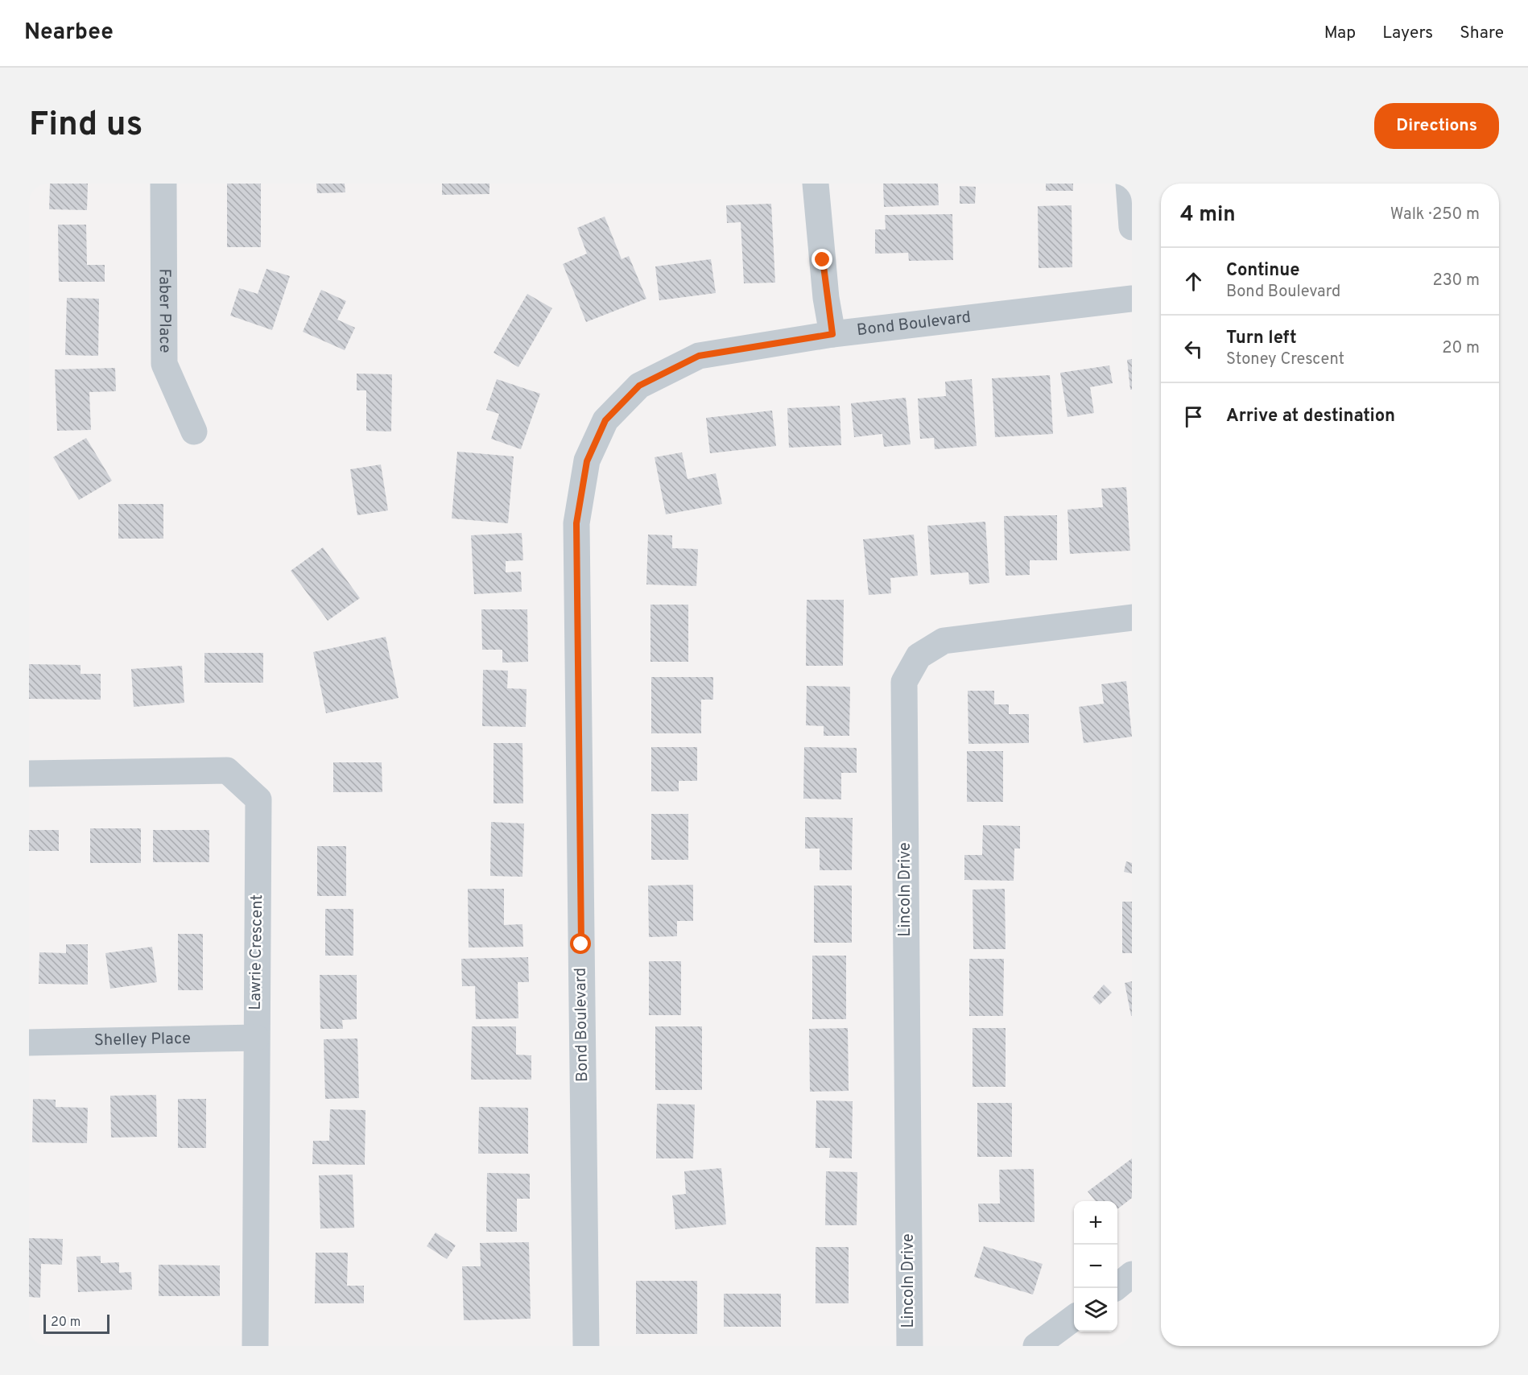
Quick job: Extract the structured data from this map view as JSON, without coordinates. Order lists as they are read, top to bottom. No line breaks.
{"streets":{"street":["Faber Place","Bond Boulevard","Lincoln Drive","Lawrie Crescent","Shelley Place"]},"crossings":[["Lawrie Crescent","Shelley Place"]],"scale_bar":"20 m","page":{"header":"Nearbee","nav":["Map","Layers","Share"],"buttons":"Directions","title":"Find us","heading":["4 min","Walk · 250 m"],"list":[["Continue","Bond Boulevard","230 m"],["Turn left","Stoney Crescent","20 m"],"Arrive at destination"],"map_buttons":["+","−"],"scale":"20 m"}}
